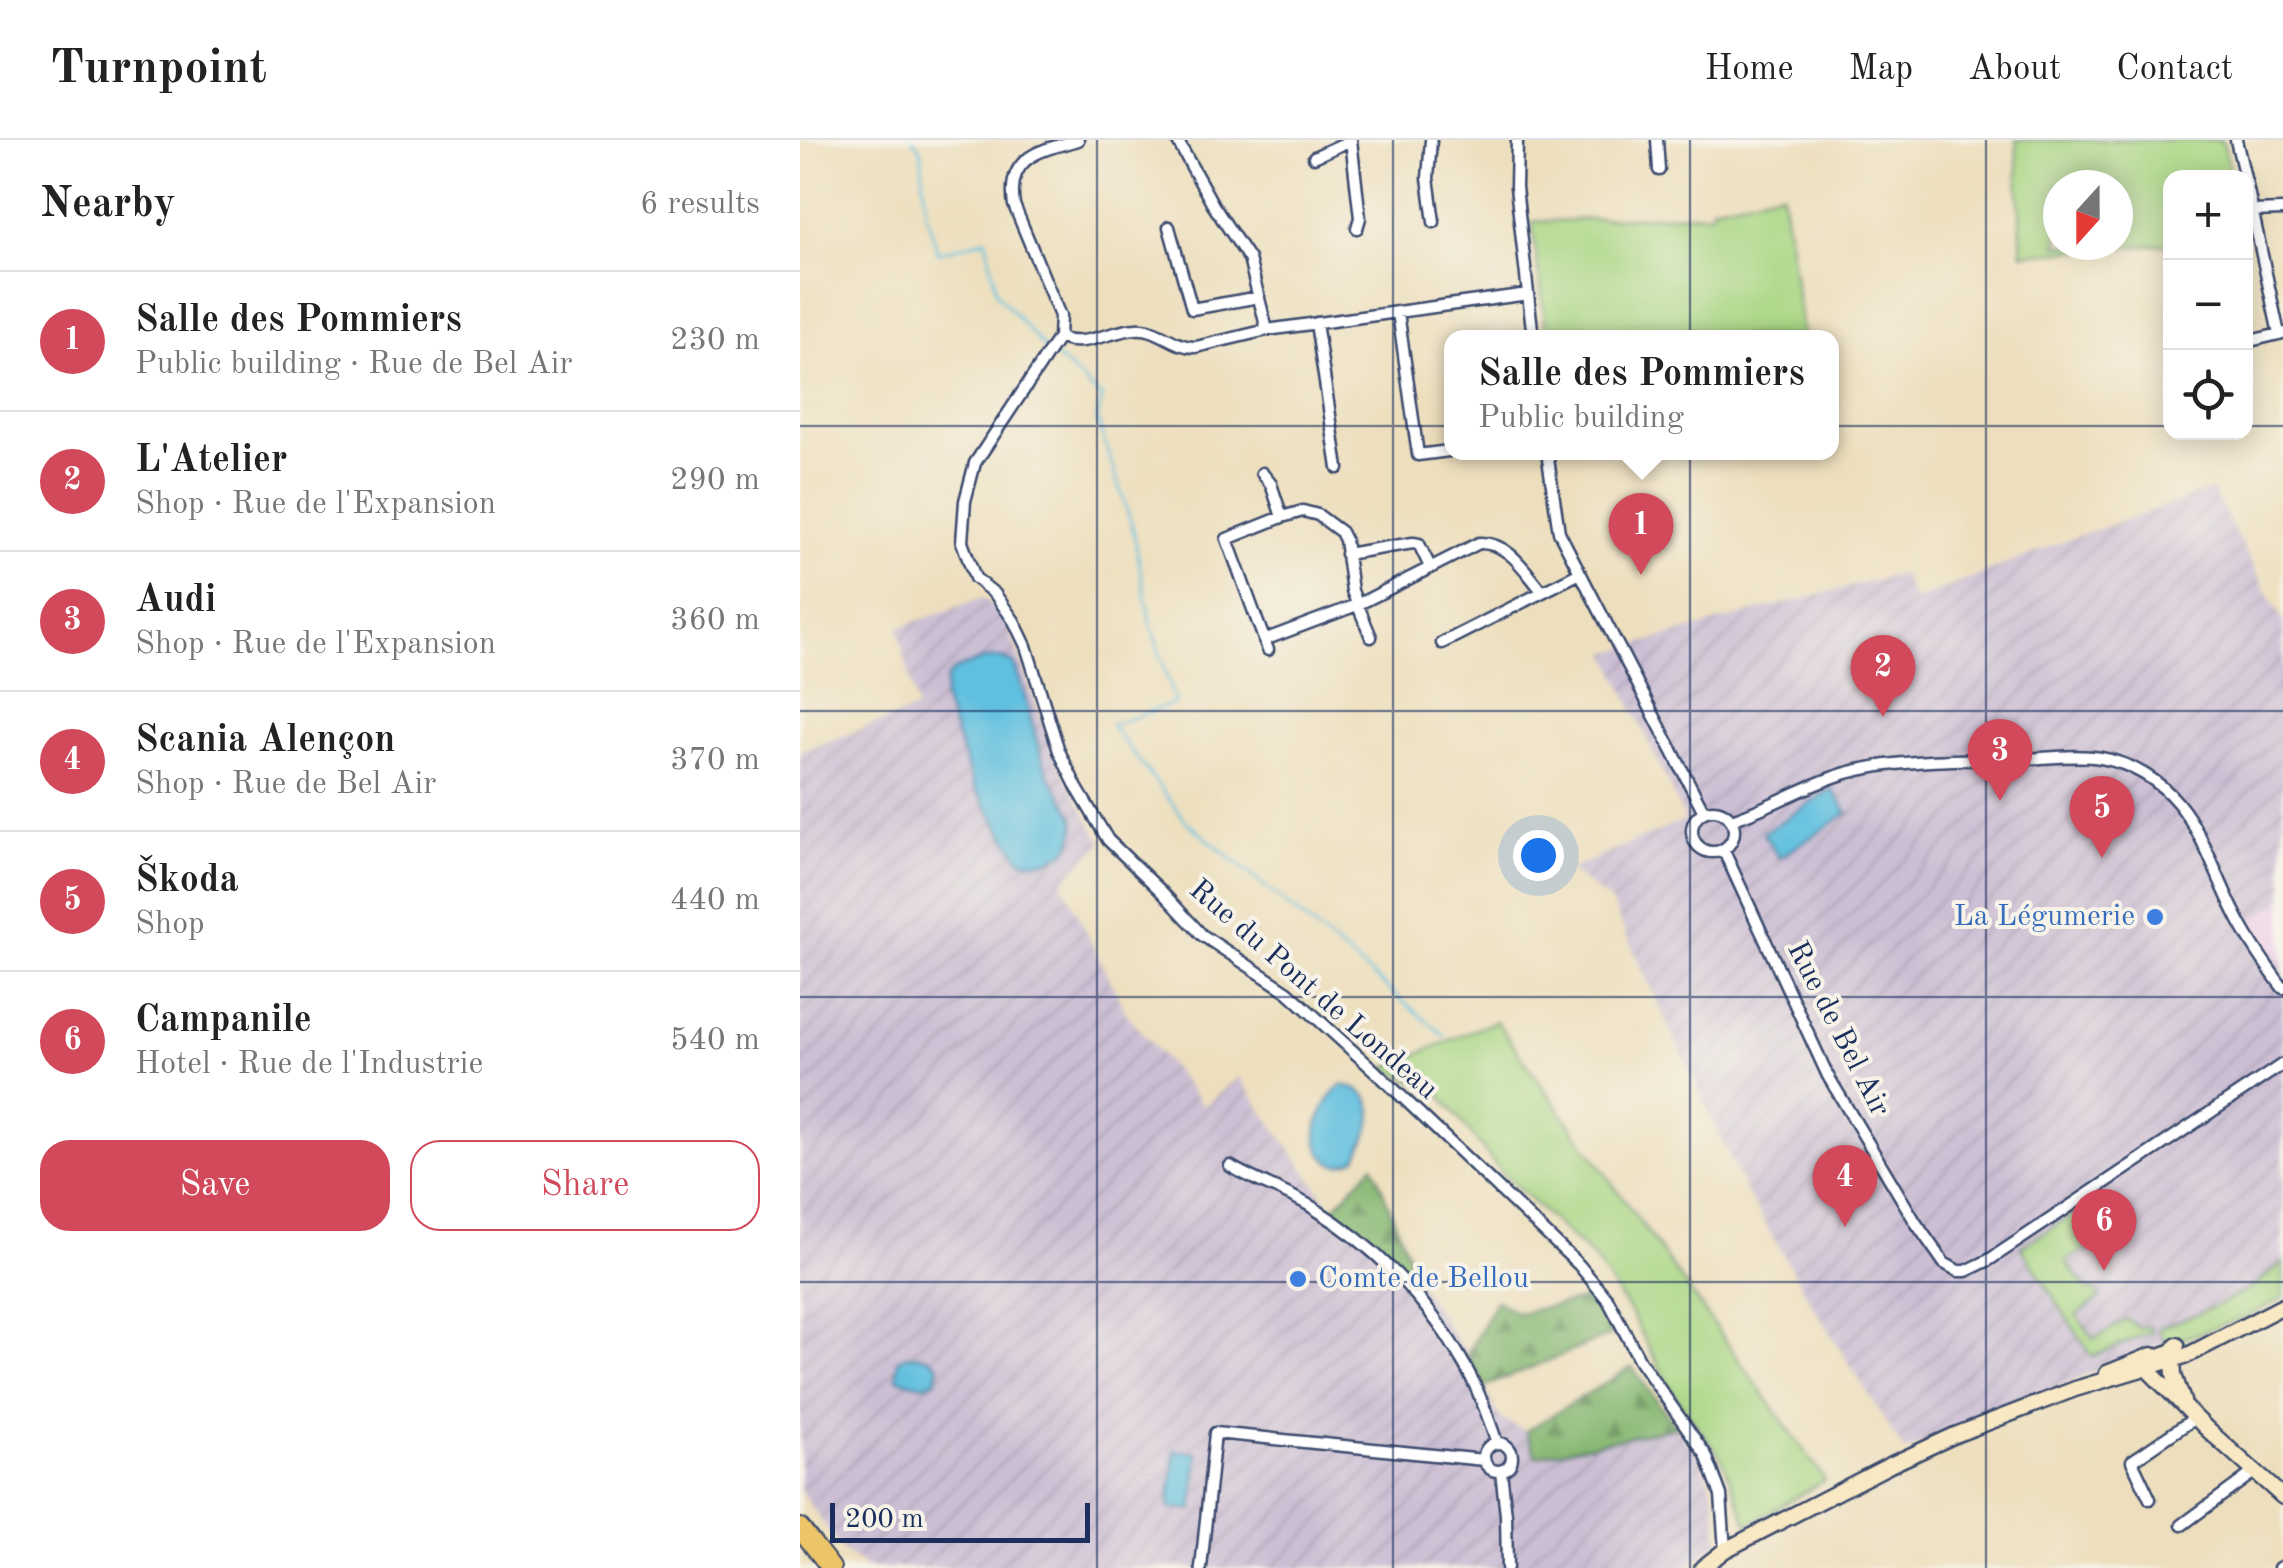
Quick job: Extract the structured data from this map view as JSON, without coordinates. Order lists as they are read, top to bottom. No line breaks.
{"streets":{"street":["Rue du Pont de Londeau","Rue de Bel Air"]},"places":["La Légumerie","Comte de Bellou"],"scale_bar":"200 m","north":"bottom","page":{"header":"Turnpoint","nav":["Home","Map","About","Contact"],"heading":["Nearby","6 results"],"map_buttons":["+","−"],"list":[{"mark":"1","name":"Salle des Pommiers","note":"Public building · Rue de Bel Air","value":"230 m"},{"mark":"2","name":"L'Atelier","note":"Shop · Rue de l'Expansion","value":"290 m"},{"mark":"3","name":"Audi","note":"Shop · Rue de l'Expansion","value":"360 m"},{"mark":"4","name":"Scania Alençon","note":"Shop · Rue de Bel Air","value":"370 m"},{"mark":"5","name":"Škoda","note":"Shop","value":"440 m"},{"mark":"6","name":"Campanile","note":"Hotel · Rue de l'Industrie","value":"540 m"}],"popup":["Salle des Pommiers","Public building"],"pins":["1","2","3","5","4","6"],"buttons":["Save","Share"],"scale":"200 m"}}
